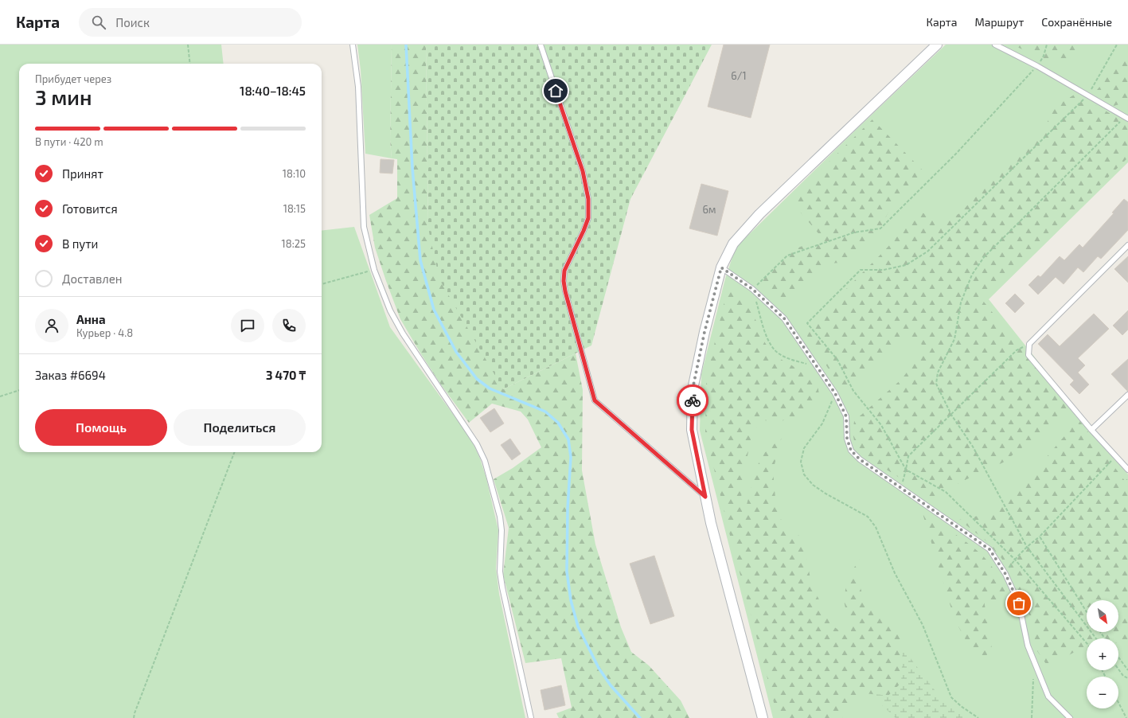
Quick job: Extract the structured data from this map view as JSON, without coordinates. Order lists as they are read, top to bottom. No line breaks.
{"house_numbers":["6/1","6м"],"north":"bottom right","page":{"header":"Карта","search":"Поиск","nav":["Карта","Маршрут","Сохранённые"],"heading":["3 мин","Прибудет через","18:40–18:45"],"panel":["Анна","Курьер · 4.8","Заказ #6694","3 470 ₸"],"bar":"В пути · 420 m","list":[["Принят","18:10"],["Готовится","18:15"],["В пути","18:25"],"Доставлен"],"buttons":["Помощь","Поделиться"],"map_buttons":["+","−"]}}
